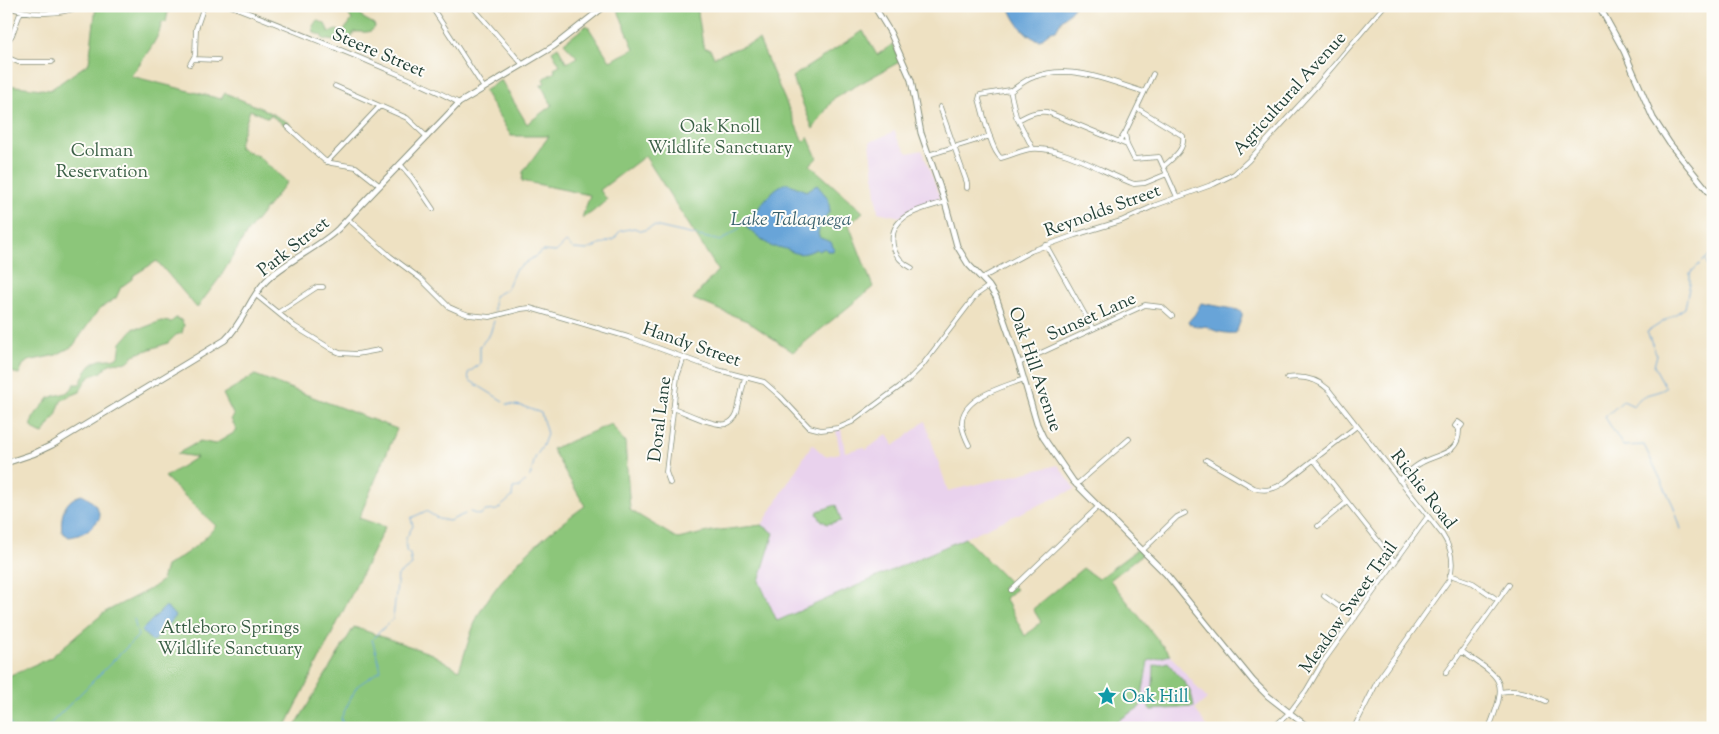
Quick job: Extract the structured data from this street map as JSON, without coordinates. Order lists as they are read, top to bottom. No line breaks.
{"streets":{"main road":["Park Street","Oak Hill Avenue"],"street":["Steere Street","Agricultural Avenue","Reynolds Street","Sunset Lane","Handy Street","Doral Lane","Richie Road","Meadow Sweet Trail"]},"crossings":[["Steere Street","Park Street"],["Agricultural Avenue","Reynolds Street"],["Reynolds Street","Oak Hill Avenue"],["Park Street","Handy Street"],["Sunset Lane","Oak Hill Avenue"],["Handy Street","Oak Hill Avenue"],["Handy Street","Doral Lane"],["Oak Hill Avenue","Meadow Sweet Trail"],["Richie Road","Meadow Sweet Trail"]],"water":["Lake Talaquega"],"parks":["Oak Knoll Wildlife Sanctuary","Colman Reservation","Attleboro Springs Wildlife Sanctuary"],"places":{"place":["Oak Hill"]}}
